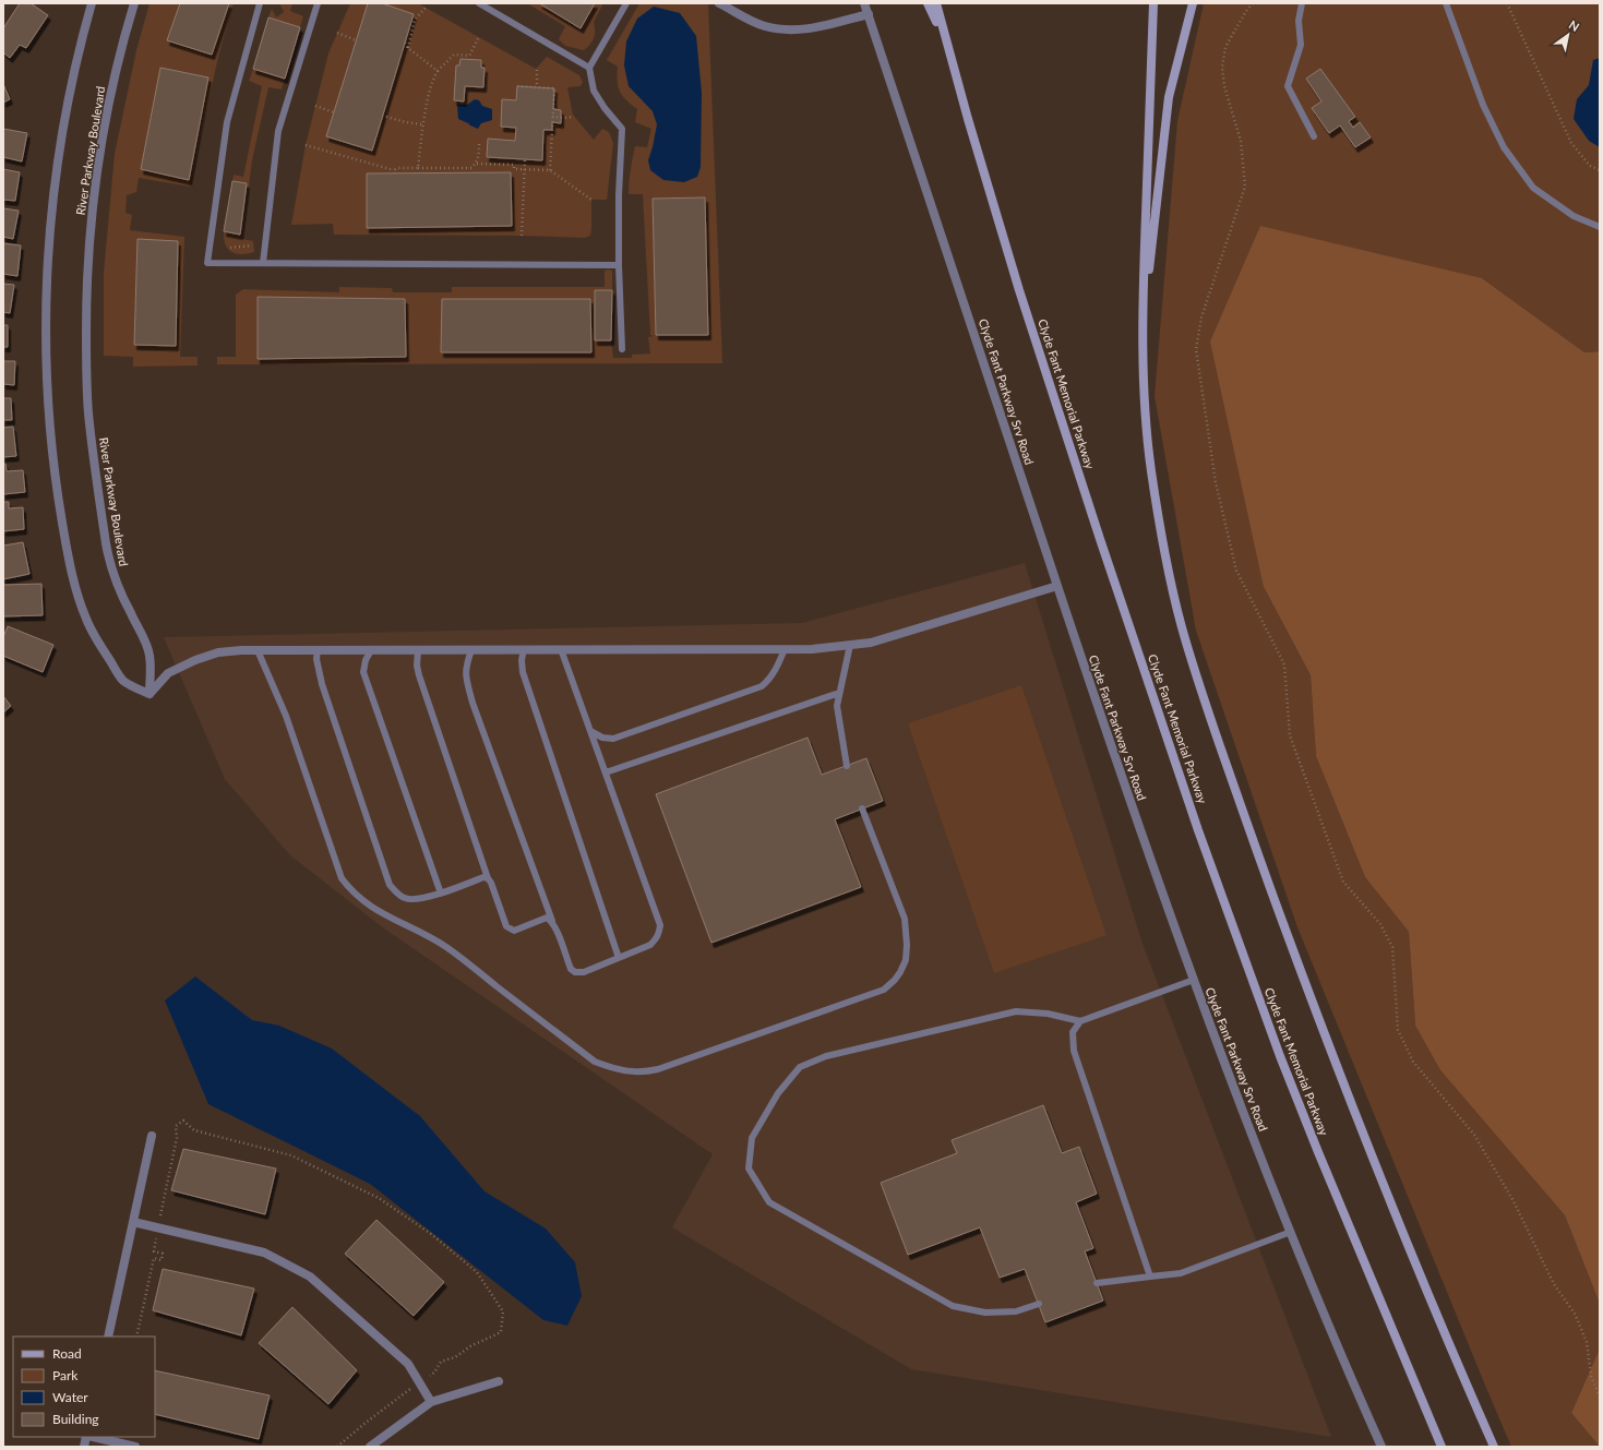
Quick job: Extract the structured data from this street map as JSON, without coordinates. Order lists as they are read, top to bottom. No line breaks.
{"streets":{"main road":["Clyde Fant Memorial Parkway"],"street":["River Parkway Boulevard","Clyde Fant Parkway Srv Road"]},"legend":["Road","Park","Water","Building"],"north":"top right"}
